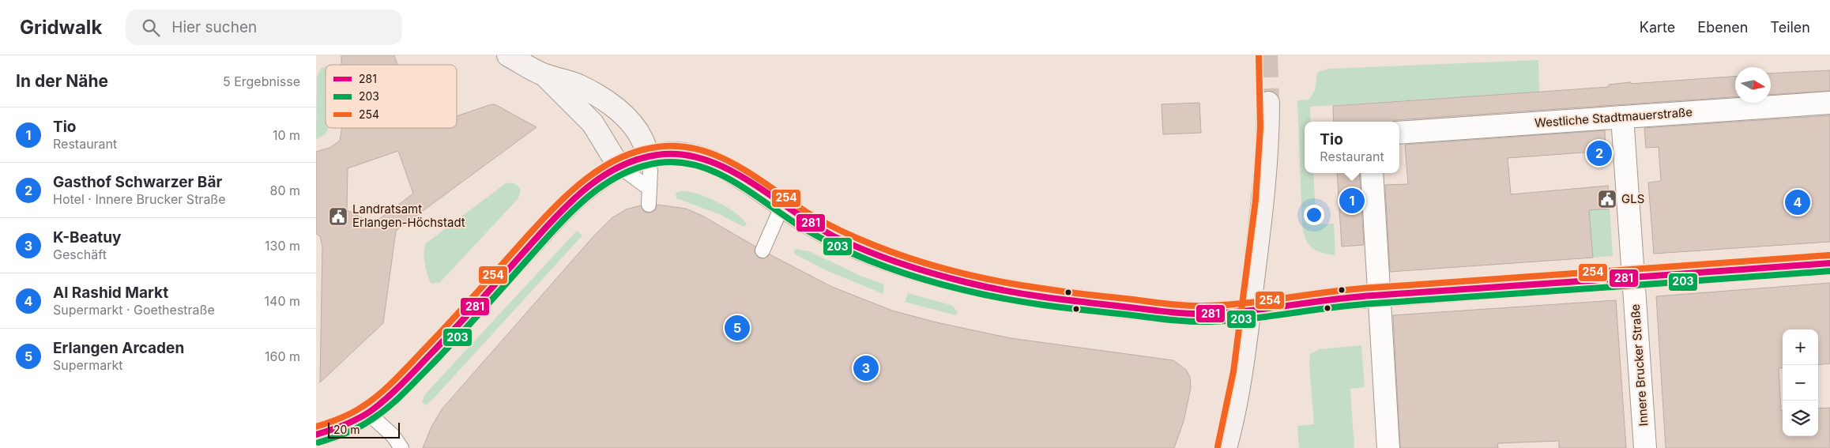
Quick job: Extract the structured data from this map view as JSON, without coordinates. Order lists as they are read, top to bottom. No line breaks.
{"streets":{"street":["Westliche Stadtmauerstraße","Innere Brucker Straße"]},"crossings":[["Westliche Stadtmauerstraße","Innere Brucker Straße"]],"places":{"public building":["GLS","Landratsamt Erlangen-Höchstadt"]},"lines":["transit line 254","transit line 281","transit line 203"],"legend":["281","203","254"],"scale_bar":"20 m","north":"right","page":{"header":"Gridwalk","search":"Hier suchen","nav":["Karte","Ebenen","Teilen"],"heading":["In der Nähe","5 Ergebnisse"],"list":[{"mark":"1","name":"Tio","note":"Restaurant","value":"10 m"},{"mark":"2","name":"Gasthof Schwarzer Bär","note":"Hotel · Innere Brucker Straße","value":"80 m"},{"mark":"3","name":"K-Beatuy","note":"Geschäft","value":"130 m"},{"mark":"4","name":"Al Rashid Markt","note":"Supermarkt · Goethestraße","value":"140 m"},{"mark":"5","name":"Erlangen Arcaden","note":"Supermarkt","value":"160 m"}],"popup":["Tio","Restaurant"],"pins":["2","1","4","5","3"],"map_buttons":["+","−"],"scale":"20 m"}}
